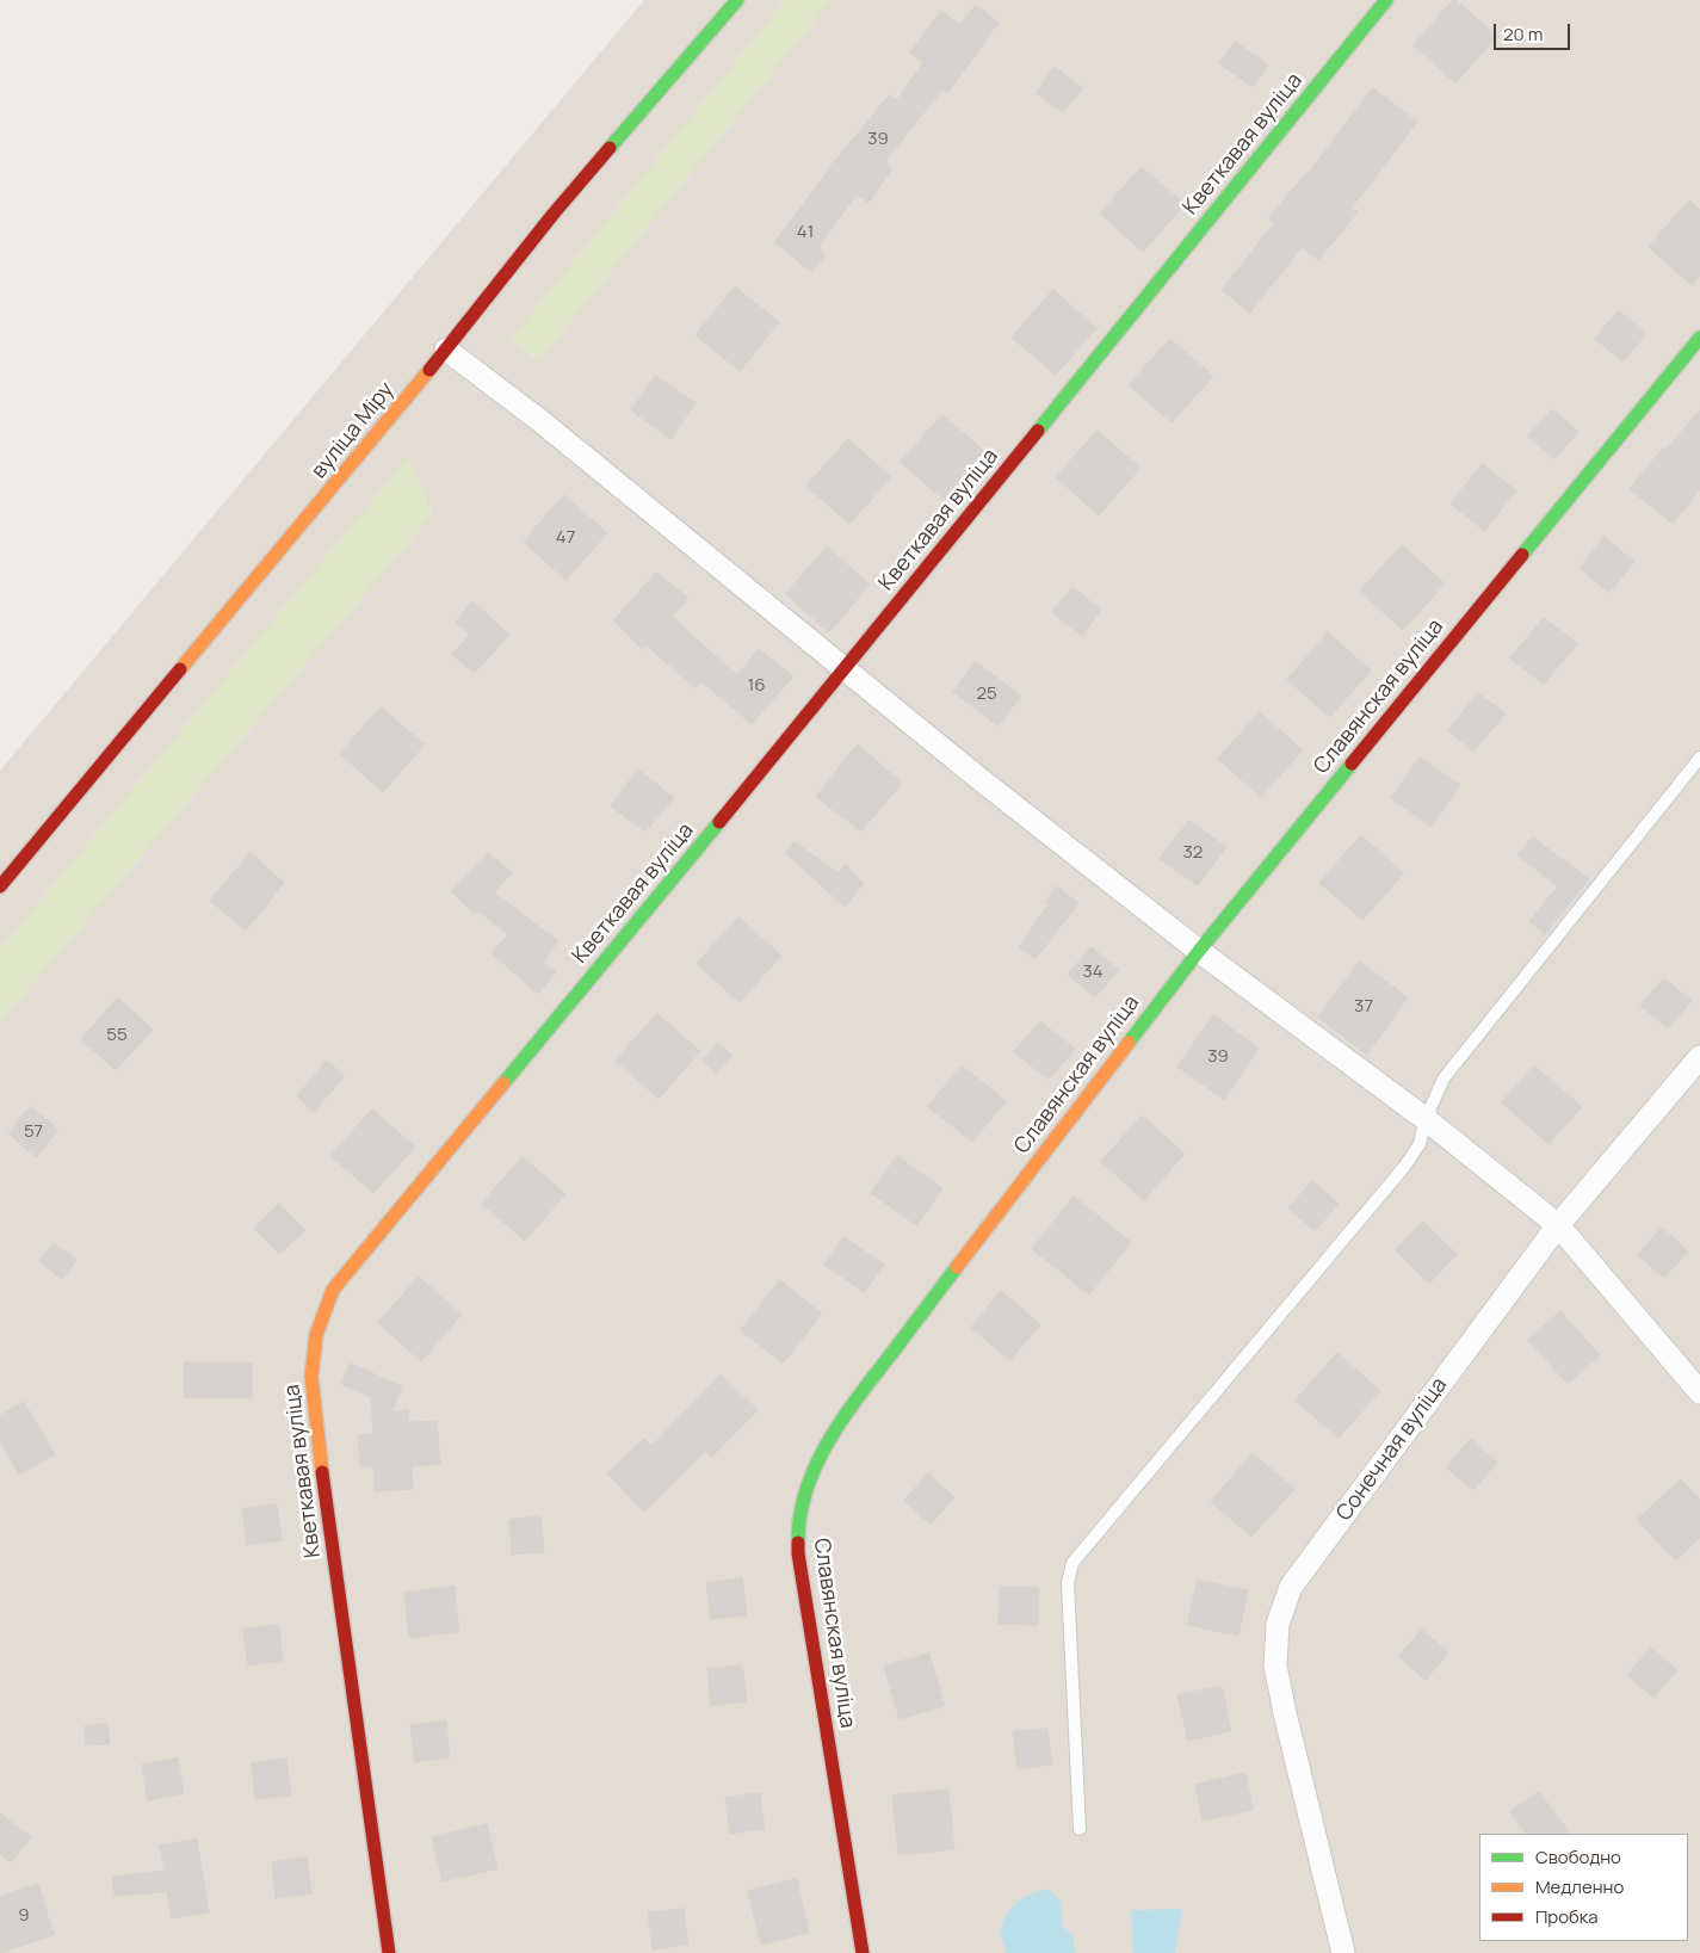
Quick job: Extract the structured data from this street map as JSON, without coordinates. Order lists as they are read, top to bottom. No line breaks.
{"streets":{"street":["Кветкавая вуліца","вуліца Міру","Славянская вуліца","Сонечная вуліца"]},"house_numbers":["39","41","47","16","25","32","34","37","55","39","57","9"],"legend":["Свободно","Медленно","Пробка"],"scale_bar":"20 m"}
